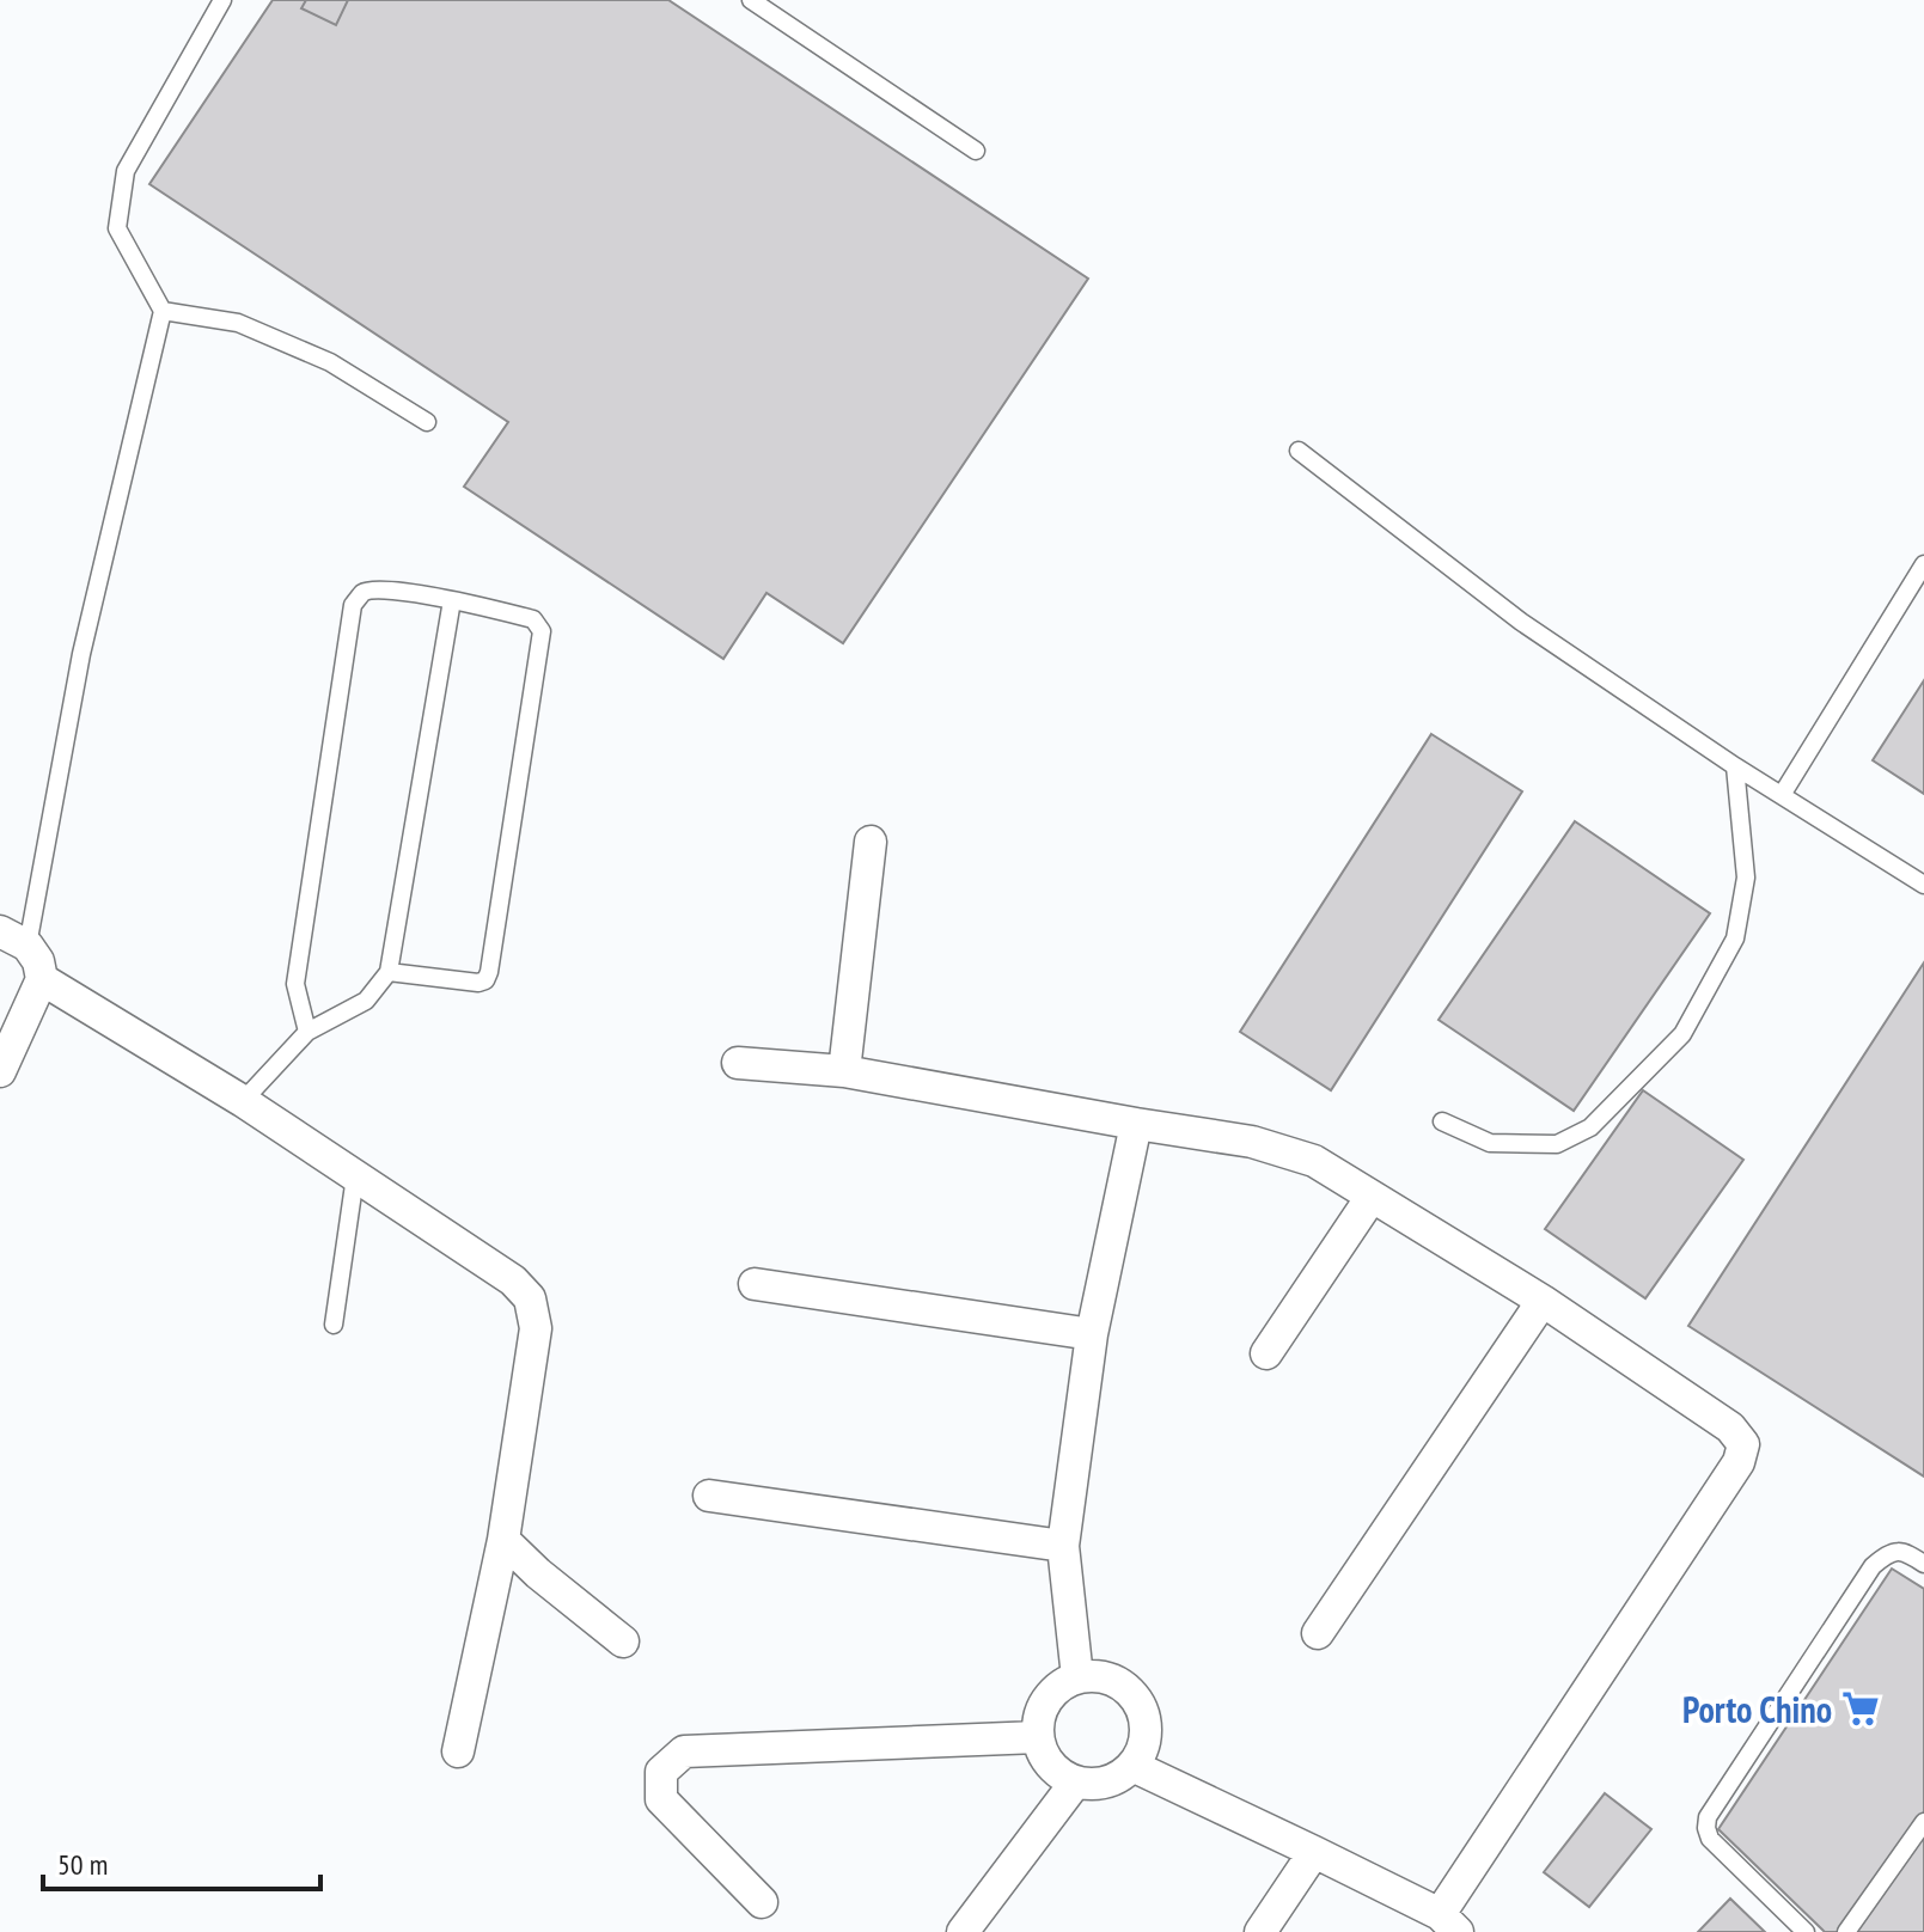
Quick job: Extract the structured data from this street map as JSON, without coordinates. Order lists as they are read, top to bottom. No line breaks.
{"places":{"supermarket":["Porto Chino"]},"scale_bar":"50 m"}
